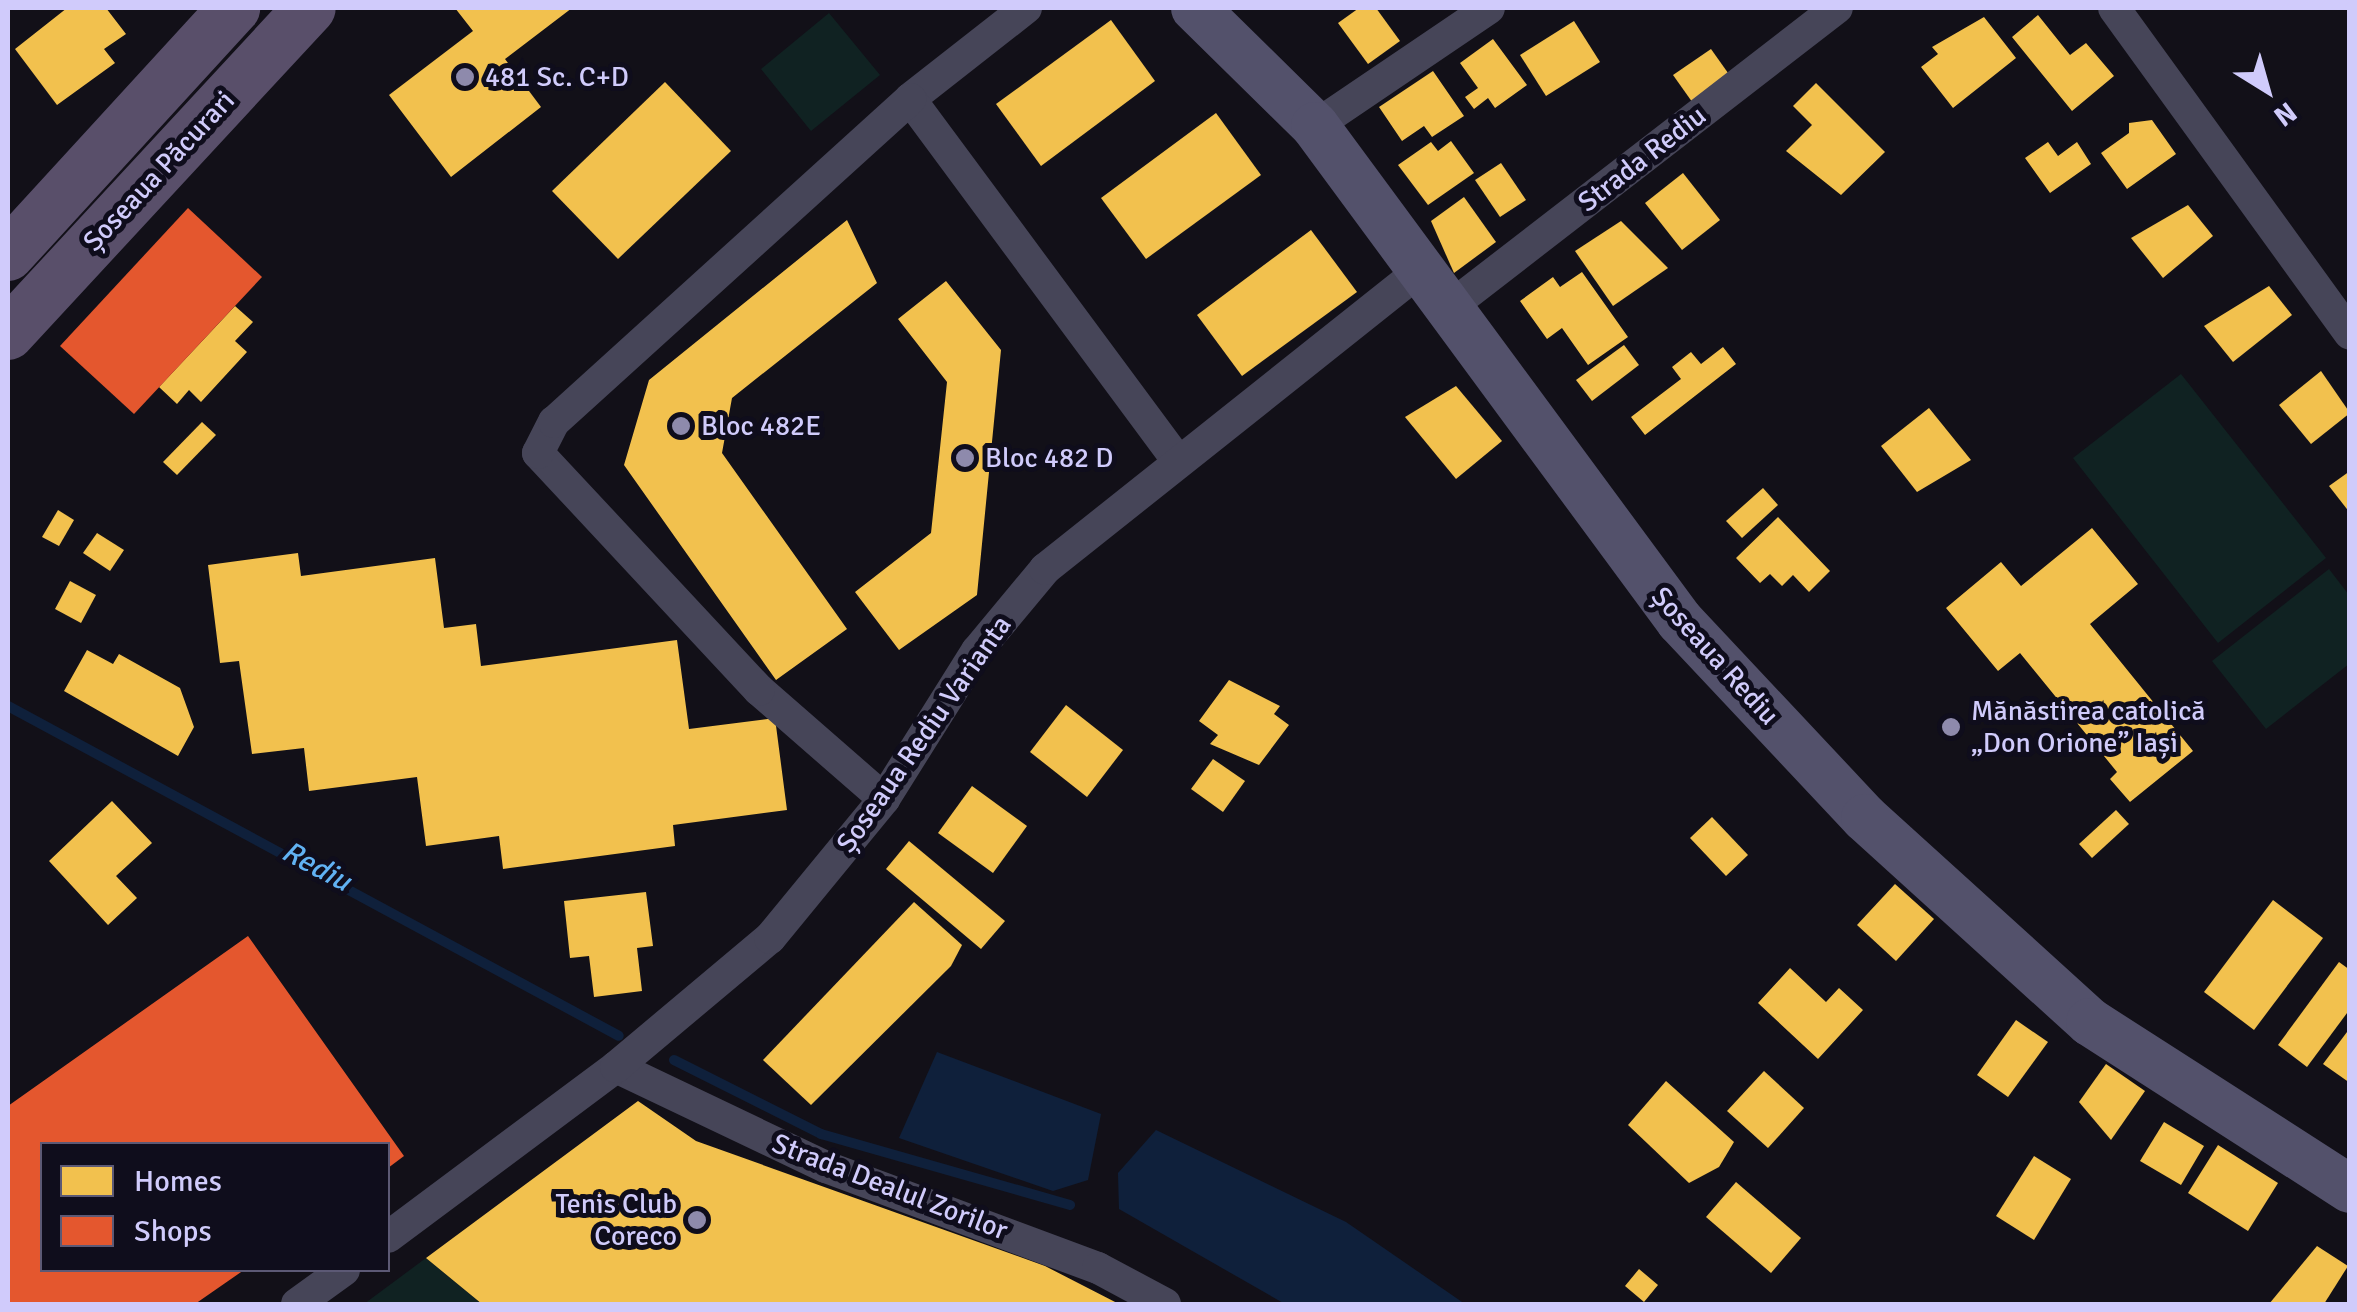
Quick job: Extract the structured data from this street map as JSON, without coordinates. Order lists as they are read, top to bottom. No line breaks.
{"streets":{"main road":["Șoseaua Păcurari","Șoseaua Rediu"],"street":["Strada Rediu","Șoseaua Rediu Varianta","Strada Dealul Zorilor"]},"crossings":[["Strada Rediu","Șoseaua Rediu"],["Șoseaua Rediu","Șoseaua Rediu Varianta"],["Șoseaua Rediu Varianta","Strada Dealul Zorilor"]],"water":["Rediu"],"places":["481 Sc. C+D","Bloc 482E","Bloc 482 D","Mănăstirea catolică „Don Orione” Iași","Tenis Club Coreco"],"legend":["Homes","Shops"],"north":"bottom right"}
